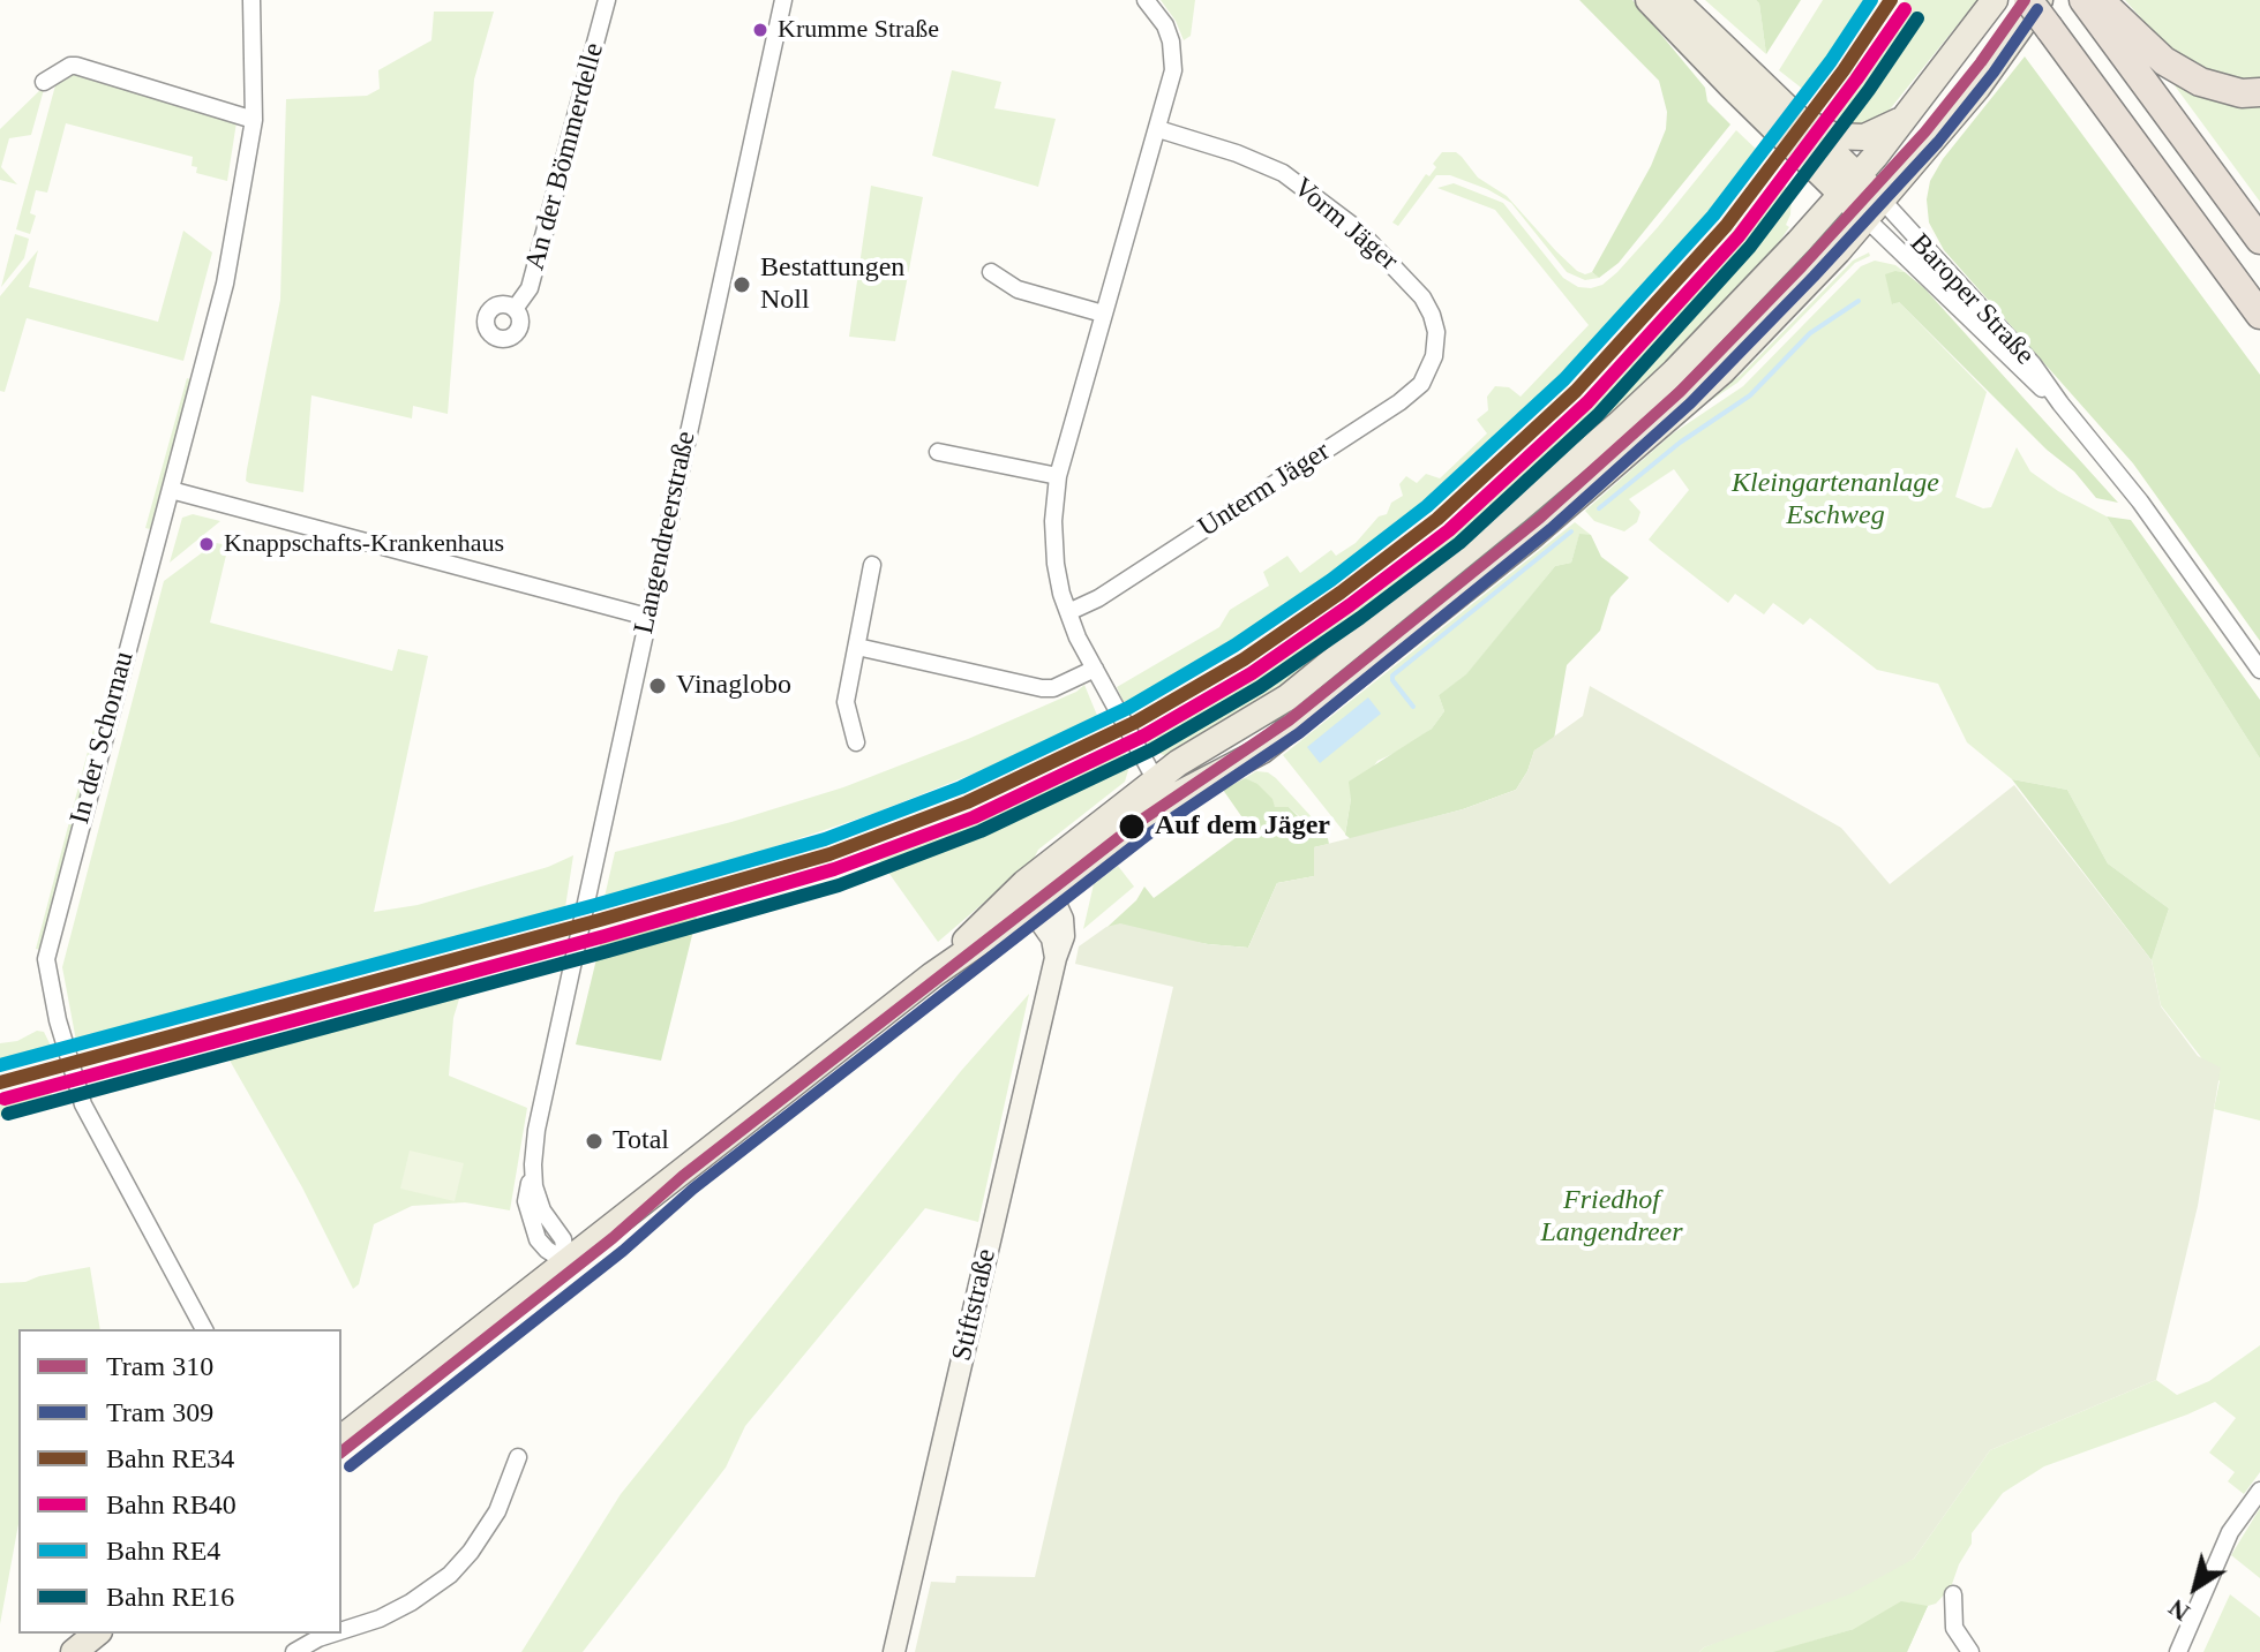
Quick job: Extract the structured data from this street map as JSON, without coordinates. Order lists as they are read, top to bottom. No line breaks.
{"streets":{"main road":["Baroper Straße"],"street":["An der Bömmerdelle","Vorm Jäger","Unterm Jäger","Langendreerstraße","In der Schornau","Stiftstraße"]},"crossings":[["Vorm Jäger","Unterm Jäger"]],"parks":["Kleingartenanlage Eschweg","Friedhof Langendreer"],"places":["Krumme Straße","Bestattungen Noll","Knappschafts-Krankenhaus","Vinaglobo","Auf dem Jäger","Total"],"lines":["tram line 310","rail line RE34","rail line RE4","tram line 309","rail line RB40","rail line RE16"],"legend":["Tram 310","Tram 309","Bahn RE34","Bahn RB40","Bahn RE4","Bahn RE16"],"north":"bottom left"}
